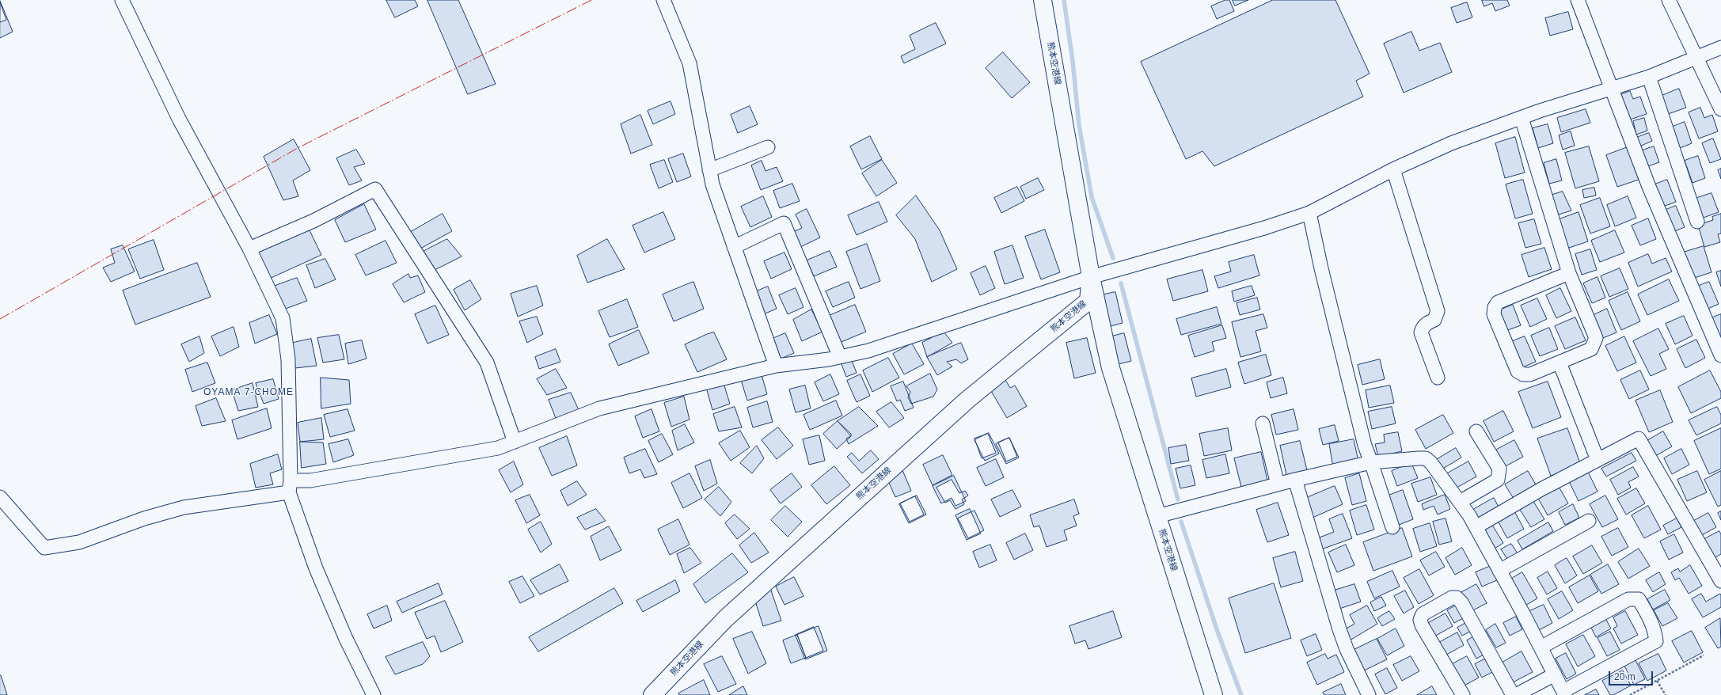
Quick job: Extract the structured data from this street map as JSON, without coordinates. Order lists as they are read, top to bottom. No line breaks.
{"streets":{"main road":["熊本空港線"]},"districts":["OYAMA 7-CHOME"],"scale_bar":"20 m"}
